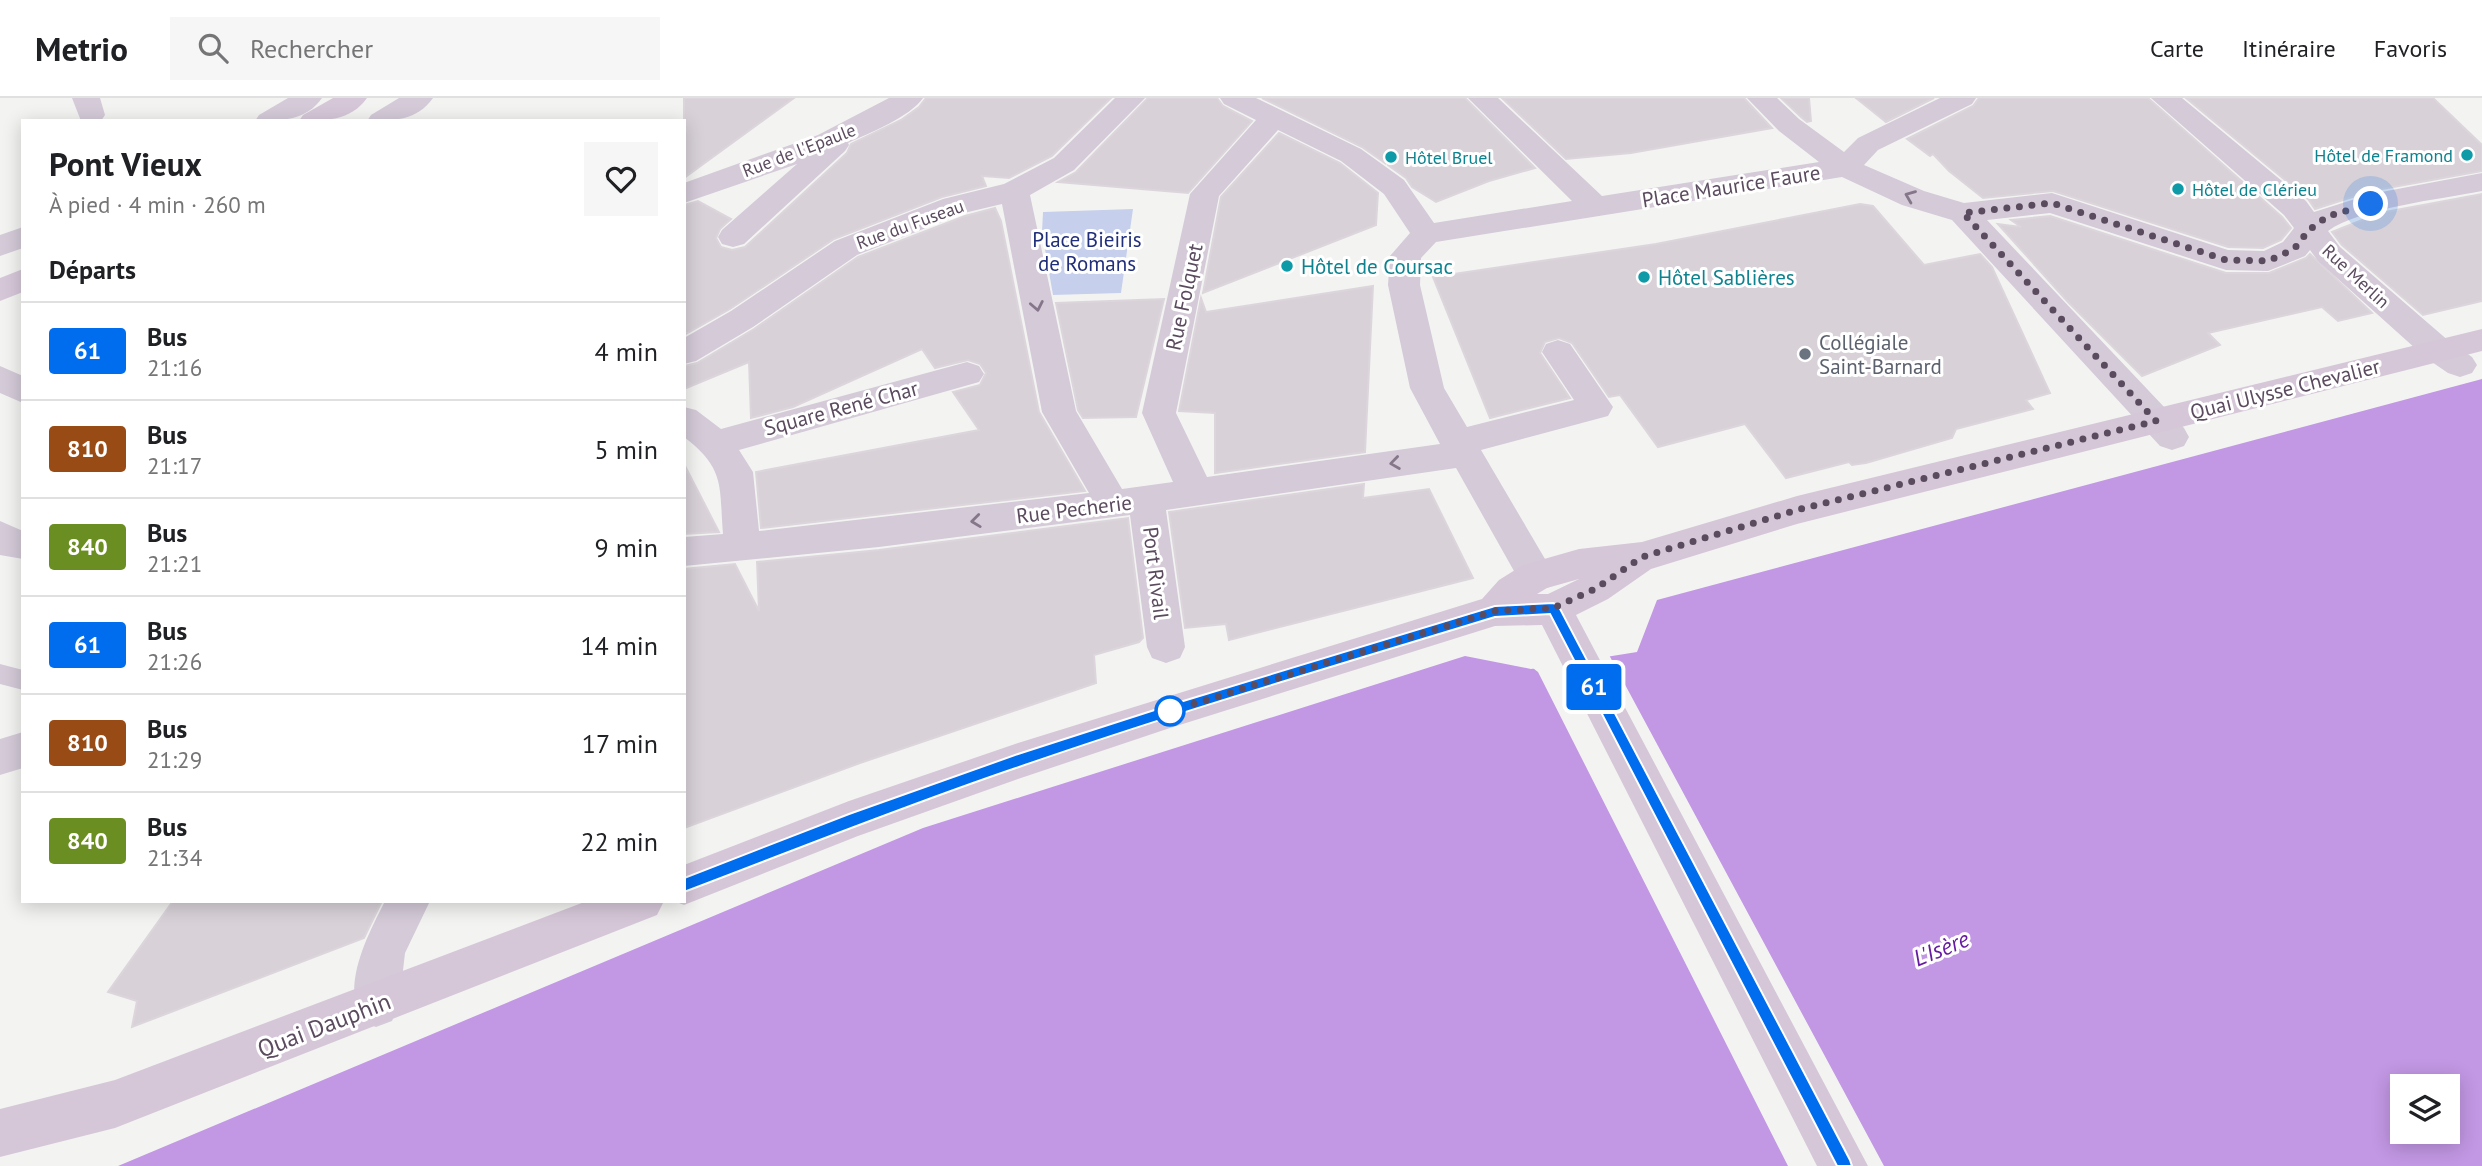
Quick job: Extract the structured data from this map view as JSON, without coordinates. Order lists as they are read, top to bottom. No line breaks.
{"streets":{"main road":["Quai Ulysse Chevalier","Quai Dauphin"],"street":["Rue de l'Epaule","Place Maurice Faure","Rue du Fuseau","Rue Merlin","Rue Folquet","Square René Char","Rue Pecherie","Port Rivail"]},"crossings":[["Rue Merlin","Quai Ulysse Chevalier"],["Rue Folquet","Rue Pecherie"],["Rue Pecherie","Port Rivail"]],"one_way":["Rue Pecherie"],"water":["L'Isère"],"parks":["Place Bieiris de Romans"],"places":["Hôtel de Framond","Hôtel Bruel","Hôtel de Clérieu","Hôtel de Coursac","Hôtel Sablières","Collégiale Saint-Barnard"],"lines":["bus line 61"],"page":{"header":"Metrio","search":"Rechercher","nav":["Carte","Itinéraire","Favoris"],"on_map":"61","heading":[["Pont Vieux","À pied · 4 min · 260 m"],"Départs"],"list":[{"mark":"61","name":"Bus","note":"21:16","value":"4 min"},{"mark":"810","name":"Bus","note":"21:17","value":"5 min"},{"mark":"840","name":"Bus","note":"21:21","value":"9 min"},{"mark":"61","name":"Bus","note":"21:26","value":"14 min"},{"mark":"810","name":"Bus","note":"21:29","value":"17 min"},{"mark":"840","name":"Bus","note":"21:34","value":"22 min"}]}}
